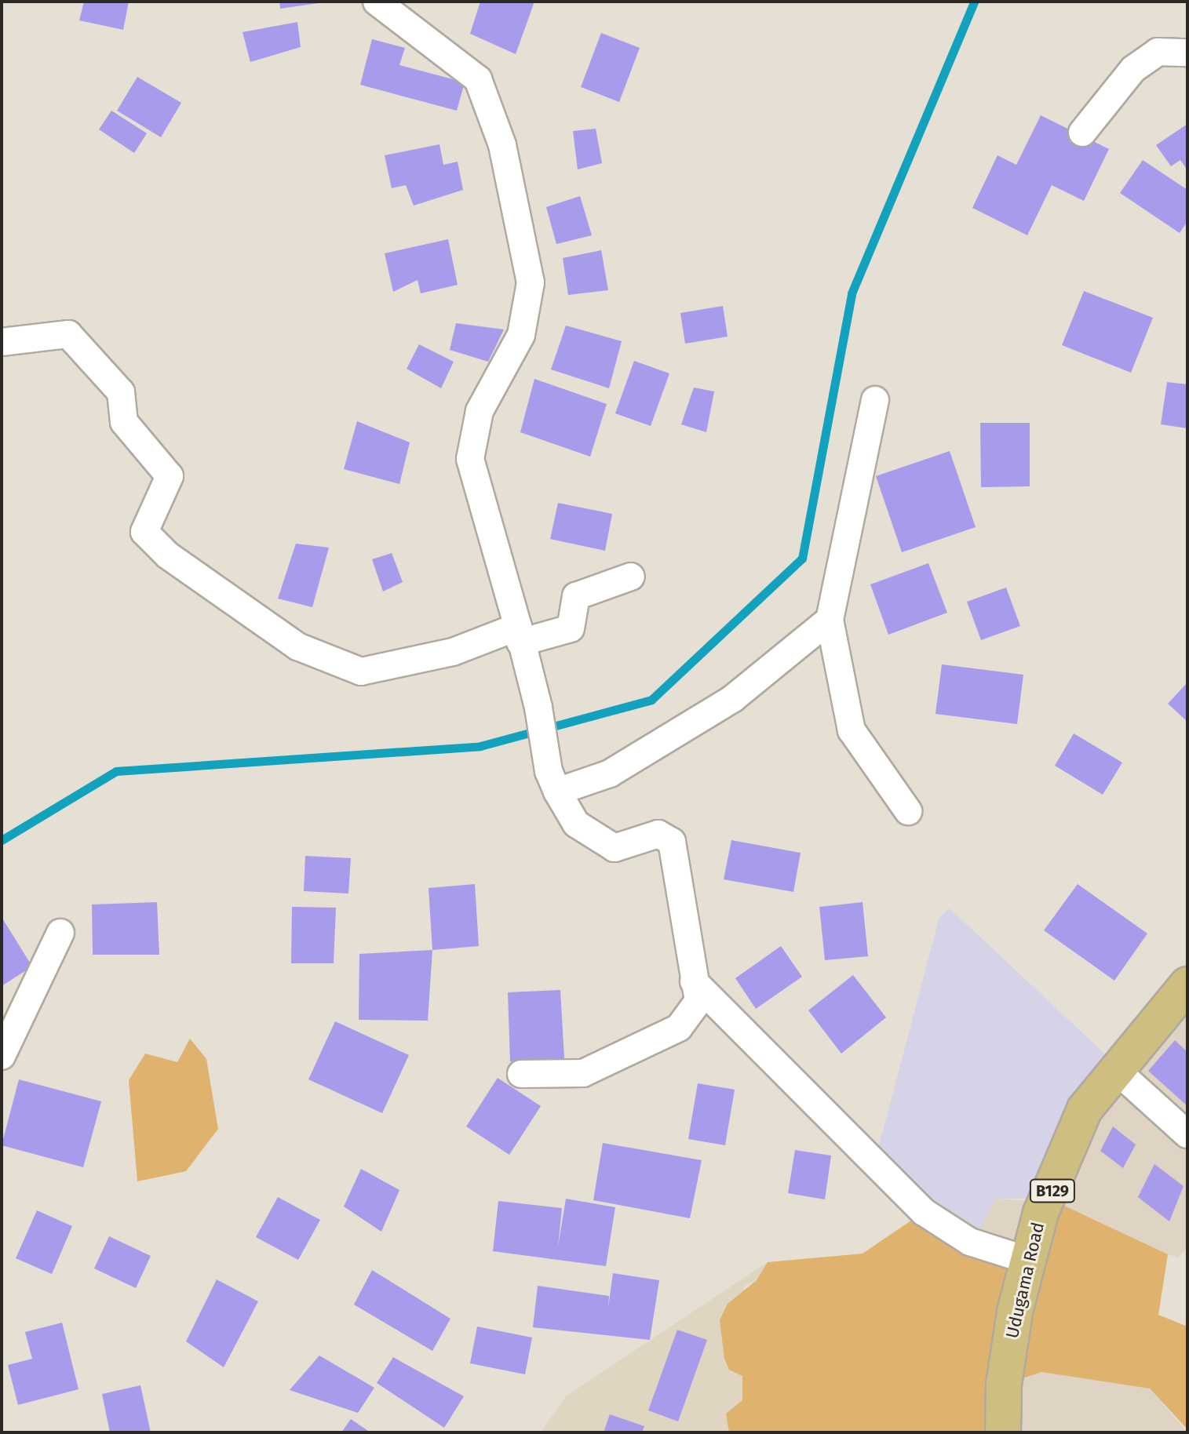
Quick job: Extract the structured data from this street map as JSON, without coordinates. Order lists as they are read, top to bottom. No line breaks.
{"streets":{"main road":["B129","Udugama Road"]}}
